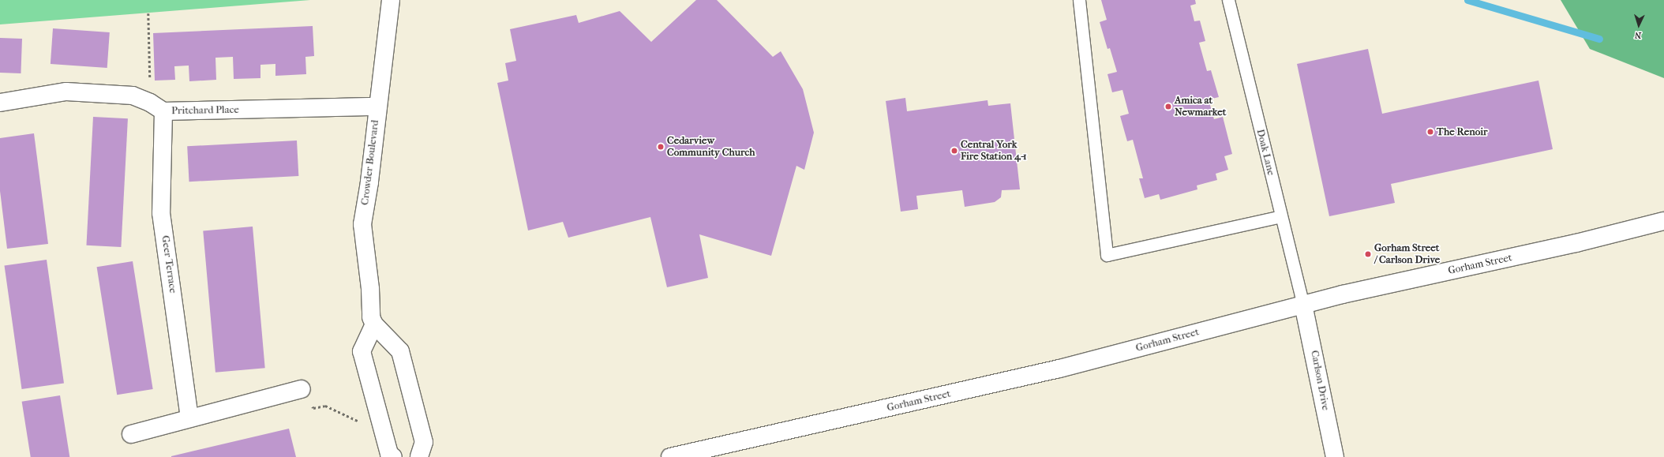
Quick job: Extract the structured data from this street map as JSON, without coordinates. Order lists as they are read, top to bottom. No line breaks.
{"streets":{"street":["Pritchard Place","Crowder Boulevard","Geer Terrace","Gorham Street","Carlson Drive"],"lane":["Doak Lane"]},"crossings":[["Pritchard Place","Crowder Boulevard"],["Pritchard Place","Geer Terrace"],["Doak Lane","Gorham Street"],["Doak Lane","Carlson Drive"],["Gorham Street","Carlson Drive"]],"places":["Amica at Newmarket","The Renoir","Cedarview Community Church","Central York Fire Station 4-1","Gorham Street / Carlson Drive"],"north":"bottom"}
